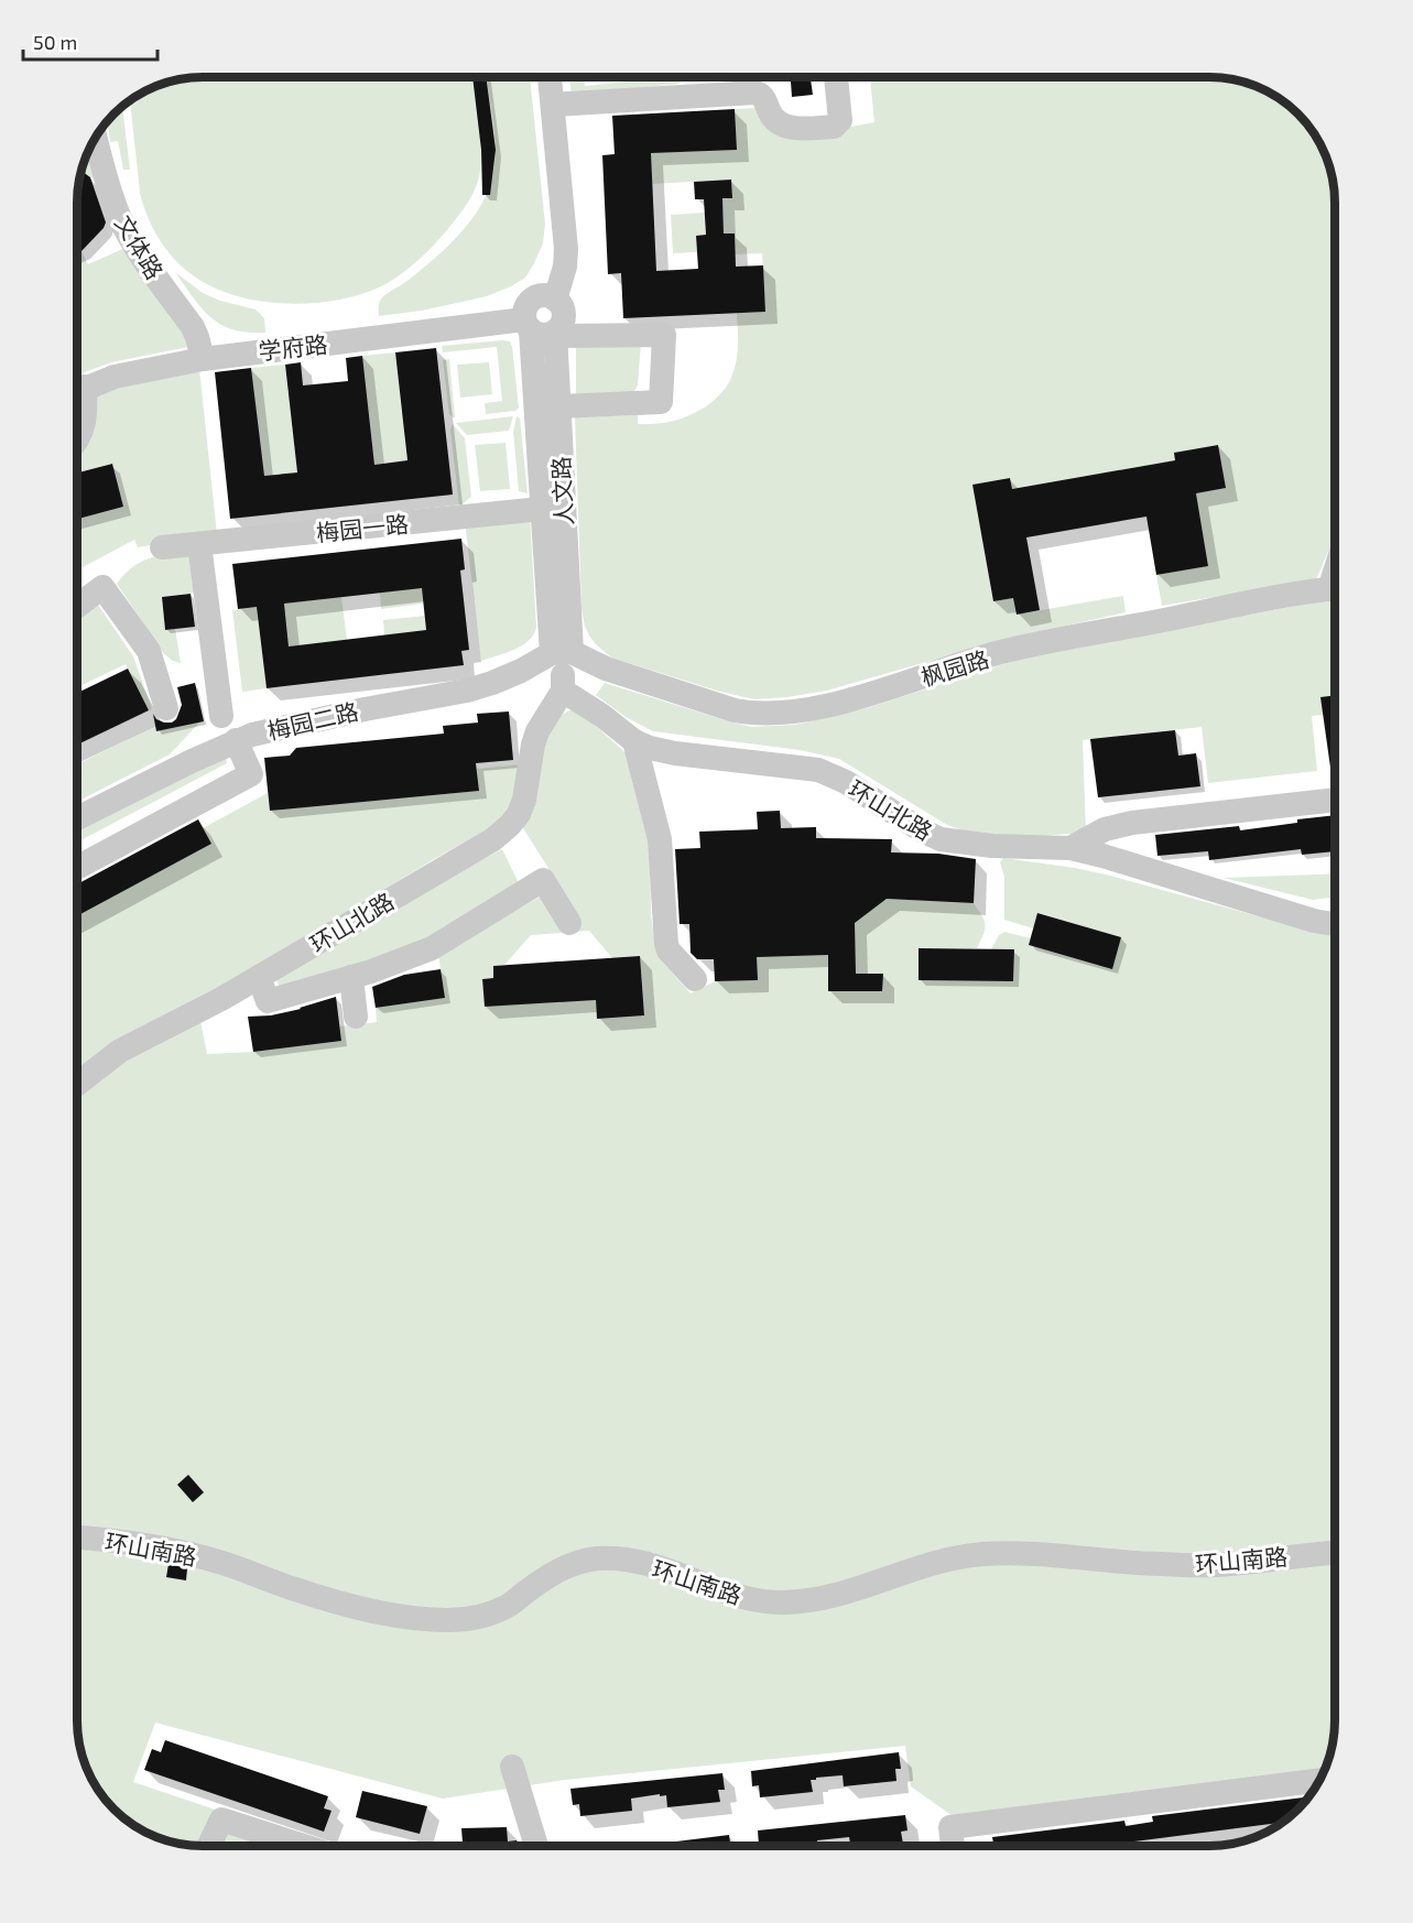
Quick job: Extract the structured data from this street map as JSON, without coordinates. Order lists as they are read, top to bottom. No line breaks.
{"streets":{"street":["文体路","学府路","人文路","梅园一路","枫园路","梅园二路","环山北路","环山南路"]},"crossings":[["文体路","学府路"],["学府路","人文路"],["人文路","梅园一路"],["人文路","枫园路"],["人文路","梅园二路"],["枫园路","梅园二路"]],"scale_bar":"50 m"}
